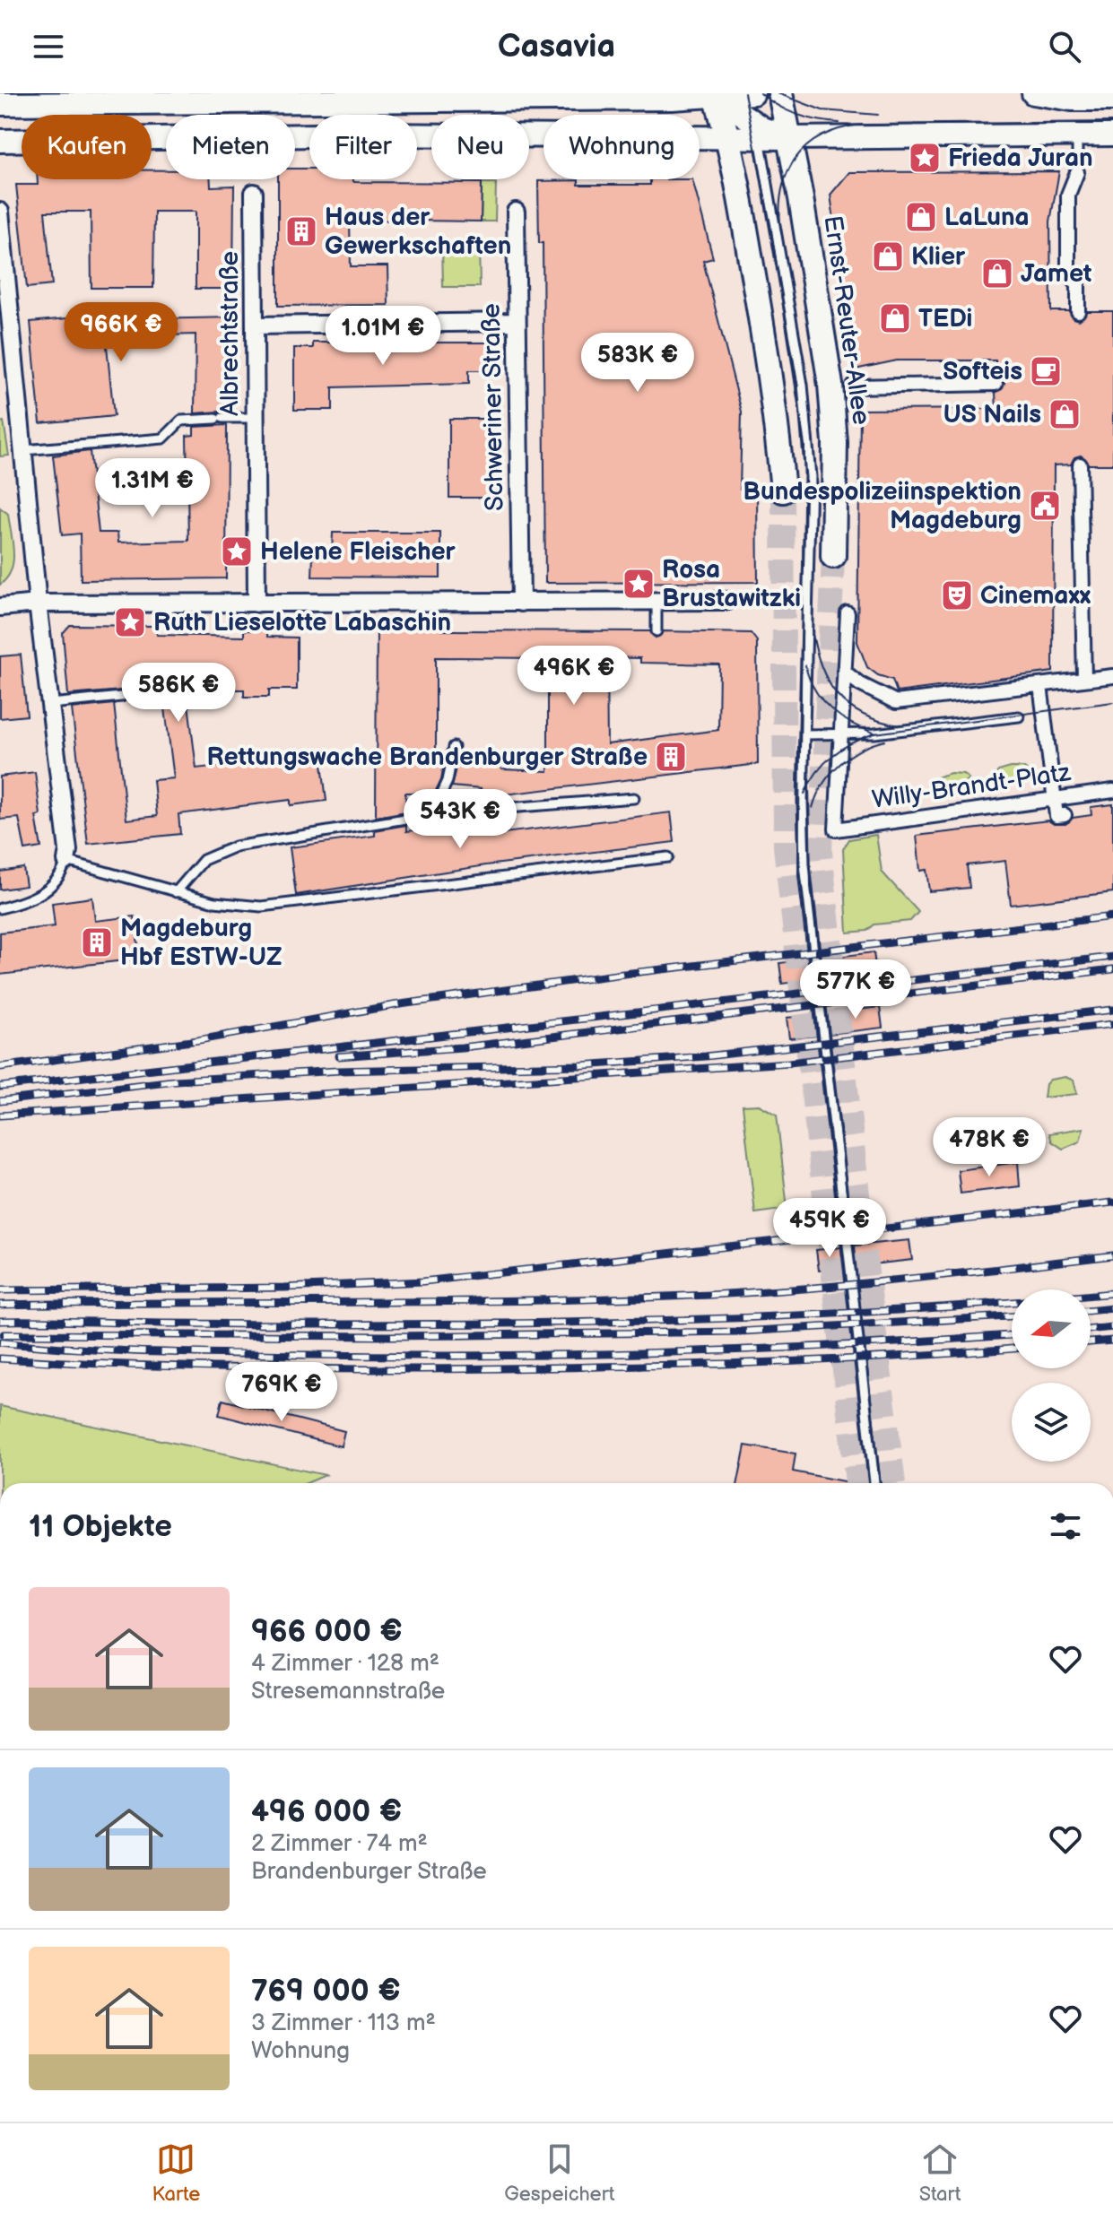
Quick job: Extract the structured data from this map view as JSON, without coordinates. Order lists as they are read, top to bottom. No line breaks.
{"streets":{"main road":["Ernst-Reuter-Allee"],"street":["Albrechtstraße","Schweriner Straße","Willy-Brandt-Platz"]},"places":{"place":["Frieda Juran","Helene Fleischer","Rosa Brustawitzki","Ruth Lieselotte Labaschin"],"shop":["LaLuna","Klier","Jamet","TEDi","US Nails"],"building":["Haus der Gewerkschaften","Rettungswache Brandenburger Straße","Magdeburg Hbf ESTW-UZ"],"cafe":["Softeis"],"public building":["Bundespolizeiinspektion Magdeburg"],"theatre":["Cinemaxx"]},"north":"left","page":{"header":"Casavia","chip":["Kaufen","Mieten","Filter","Neu","Wohnung"],"price":["966K €","1.01M €","583K €","1.31M €","496K €","586K €","543K €","577K €","478K €","459K €","769K €"],"heading":"11 Objekte","list":[{"name":"966 000 €","note":"4 Zimmer · 128 m² · Stresemannstraße"},{"name":"496 000 €","note":"2 Zimmer · 74 m² · Brandenburger Straße"},{"name":"769 000 €","note":"3 Zimmer · 113 m² · Wohnung"}],"tabs":["Karte","Gespeichert","Start"]}}
